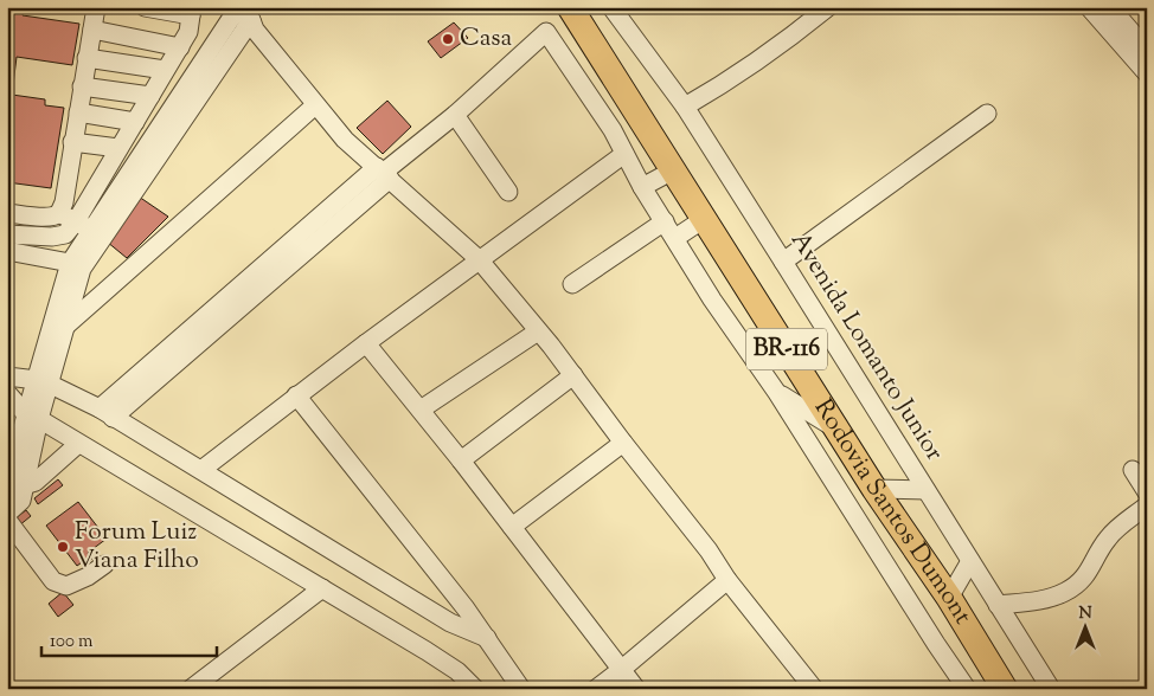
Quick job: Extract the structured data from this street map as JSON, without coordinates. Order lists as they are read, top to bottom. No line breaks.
{"streets":{"highway":["BR-116","Rodovia Santos Dumont"],"street":["Avenida Lomanto Junior"]},"places":["Casa","Forum Luiz Viana Filho"],"scale_bar":"100 m","north":"top"}
